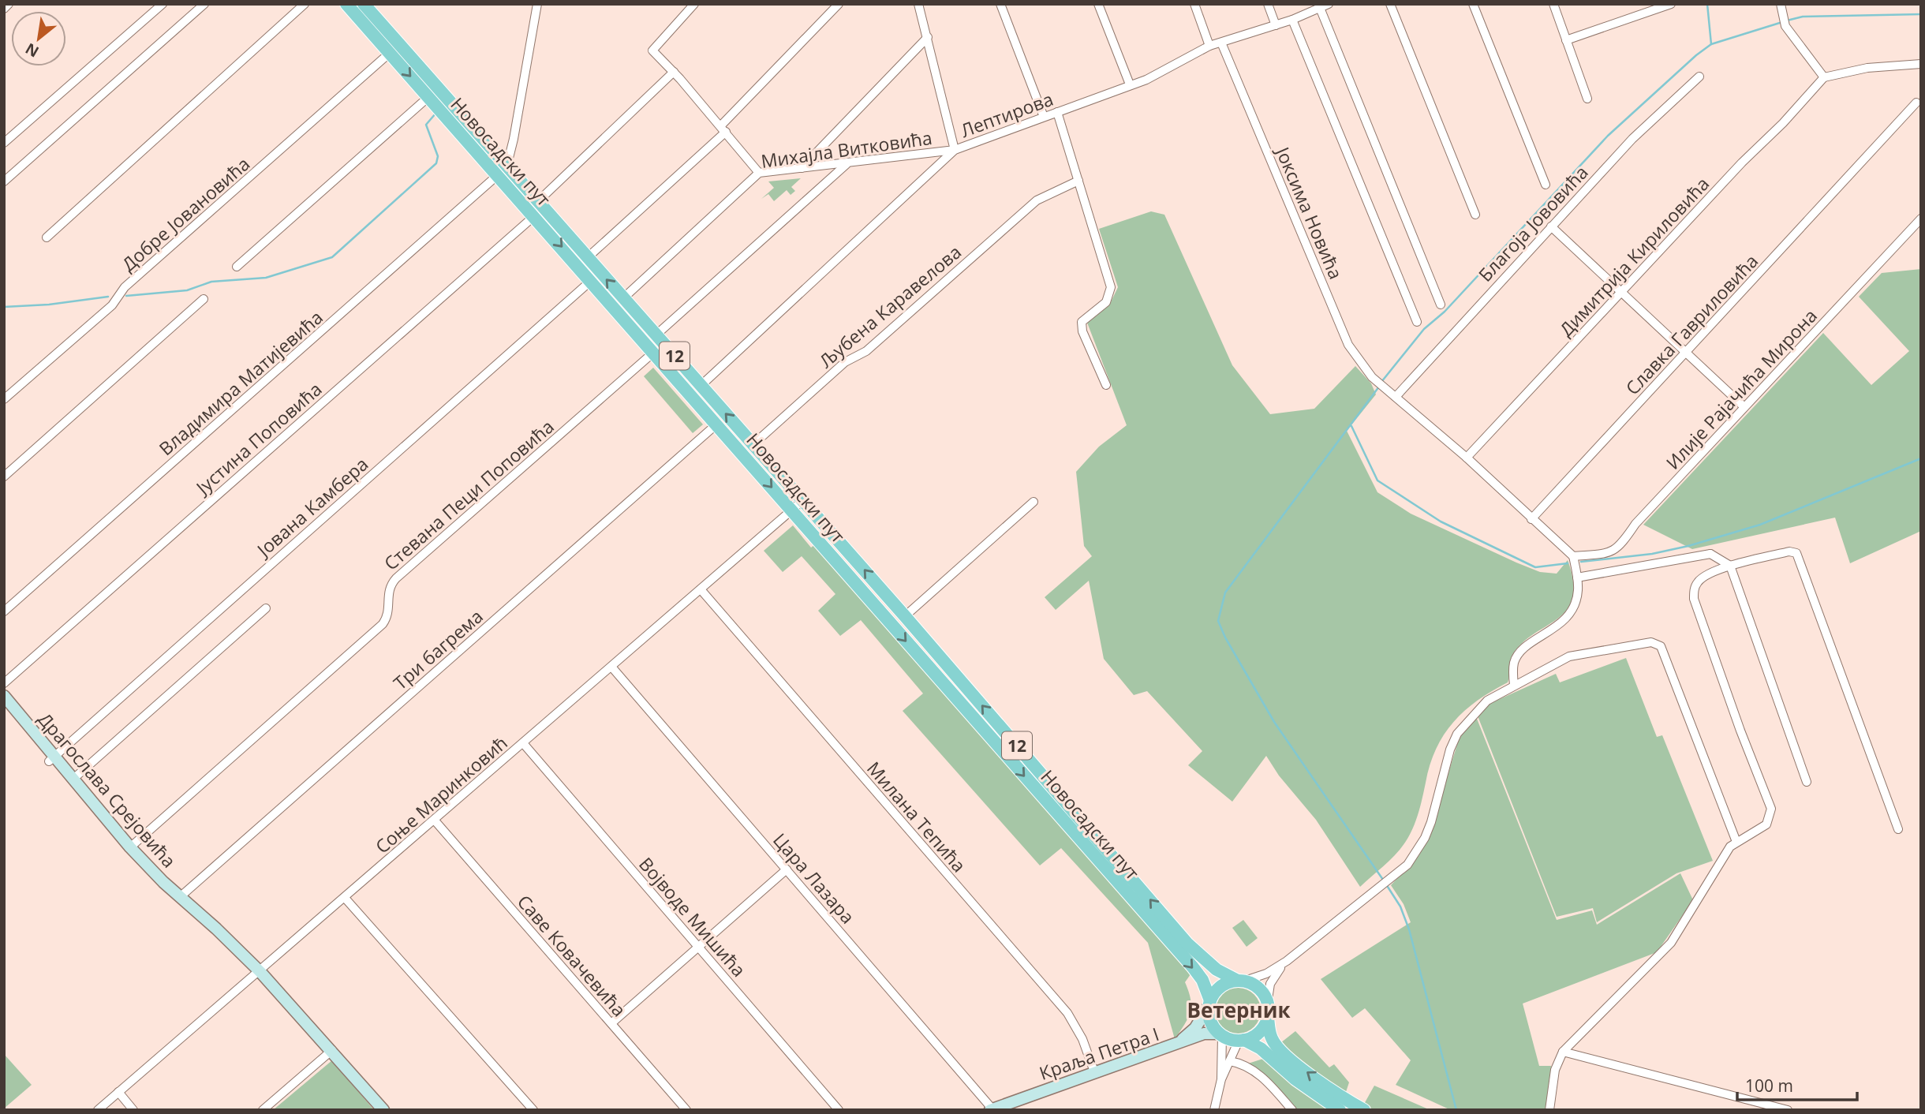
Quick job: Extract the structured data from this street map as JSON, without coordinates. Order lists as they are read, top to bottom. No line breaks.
{"streets":{"main road":["Новосадски пут","12"],"street":["Лептирова","Михајла Витковића","Јоксима Новића","Добре Јовановића","Благоја Јововића","Димитрија Кириловића","Љубена Каравелова","Славка Гавриловића","Владимира Матијевића","Илије Рајачића Мирона","Јустина Поповића","Стевана Пеци Поповића","Јована Камбера","Три багрема","Драгослава Срејовића","Соње Маринковић","Милана Тепића","Цара Лазара","Војводе Мишића","Саве Ковачевића","Краља Петра I"]},"crossings":[["Лептирова","Михајла Витковића"],["Лептирова","Новосадски пут"],["Лептирова","Јоксима Новића"],["Михајла Витковића","Новосадски пут"],["Новосадски пут","Добре Јовановића"],["Новосадски пут","Љубена Каравелова"],["Новосадски пут","12"],["Новосадски пут","Владимира Матијевића"],["Новосадски пут","Јустина Поповића"],["Новосадски пут","Стевана Пеци Поповића"],["Новосадски пут","Јована Камбера"],["Новосадски пут","Три багрема"],["Новосадски пут","Соње Маринковић"],["Новосадски пут","Краља Петра I"],["Јоксима Новића","Благоја Јововића"],["Јоксима Новића","Димитрија Кириловића"],["Јоксима Новића","Славка Гавриловића"],["Јоксима Новића","Илије Рајачића Мирона"],["12","Краља Петра I"],["Стевана Пеци Поповића","Драгослава Срејовића"],["Јована Камбера","Драгослава Срејовића"],["Три багрема","Драгослава Срејовића"],["Драгослава Срејовића","Соње Маринковић"],["Соње Маринковић","Милана Тепића"],["Соње Маринковић","Цара Лазара"],["Соње Маринковић","Војводе Мишића"],["Соње Маринковић","Саве Ковачевића"],["Милана Тепића","Краља Петра I"],["Цара Лазара","Краља Петра I"]],"districts":["Ветерник"],"scale_bar":"100 m","north":"bottom left"}
